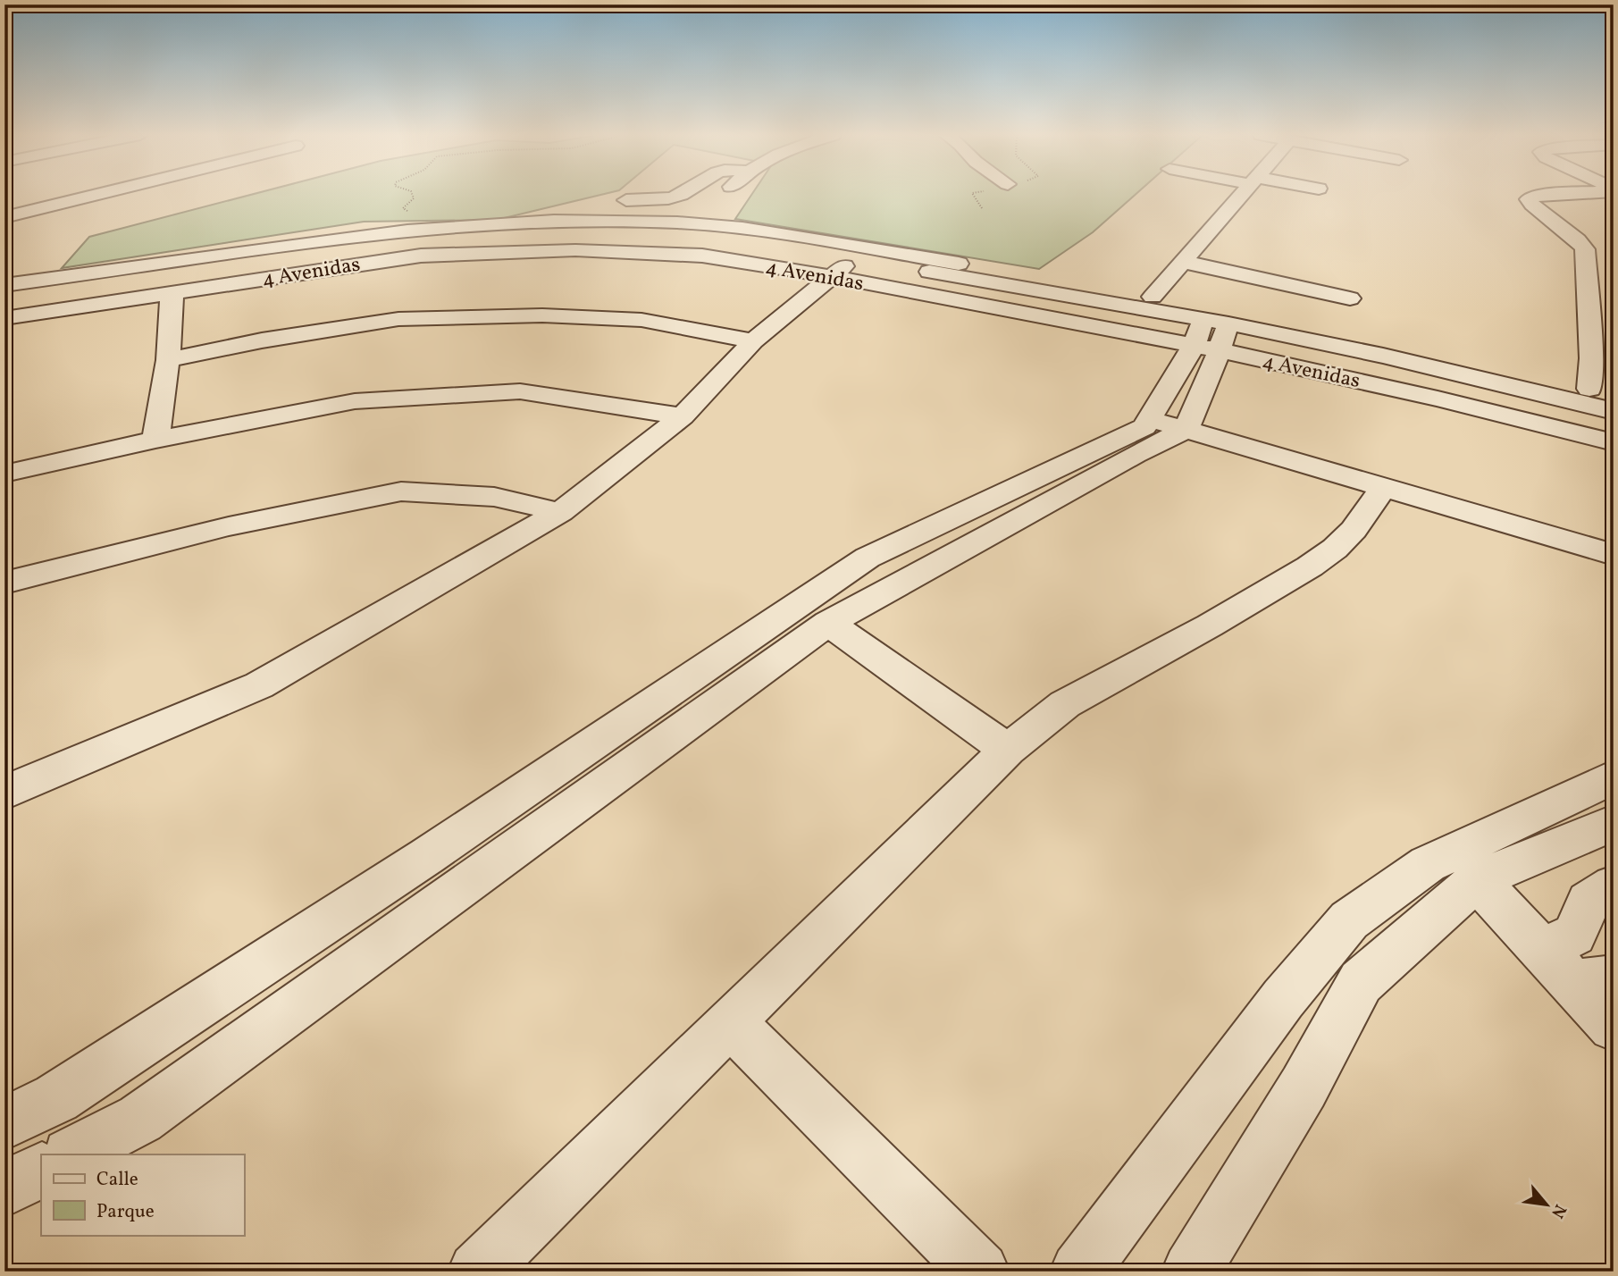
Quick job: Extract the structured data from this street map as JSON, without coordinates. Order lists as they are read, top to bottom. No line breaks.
{"streets":{"street":["4 Avenidas"]},"legend":["Calle","Parque"],"north":"bottom right"}
